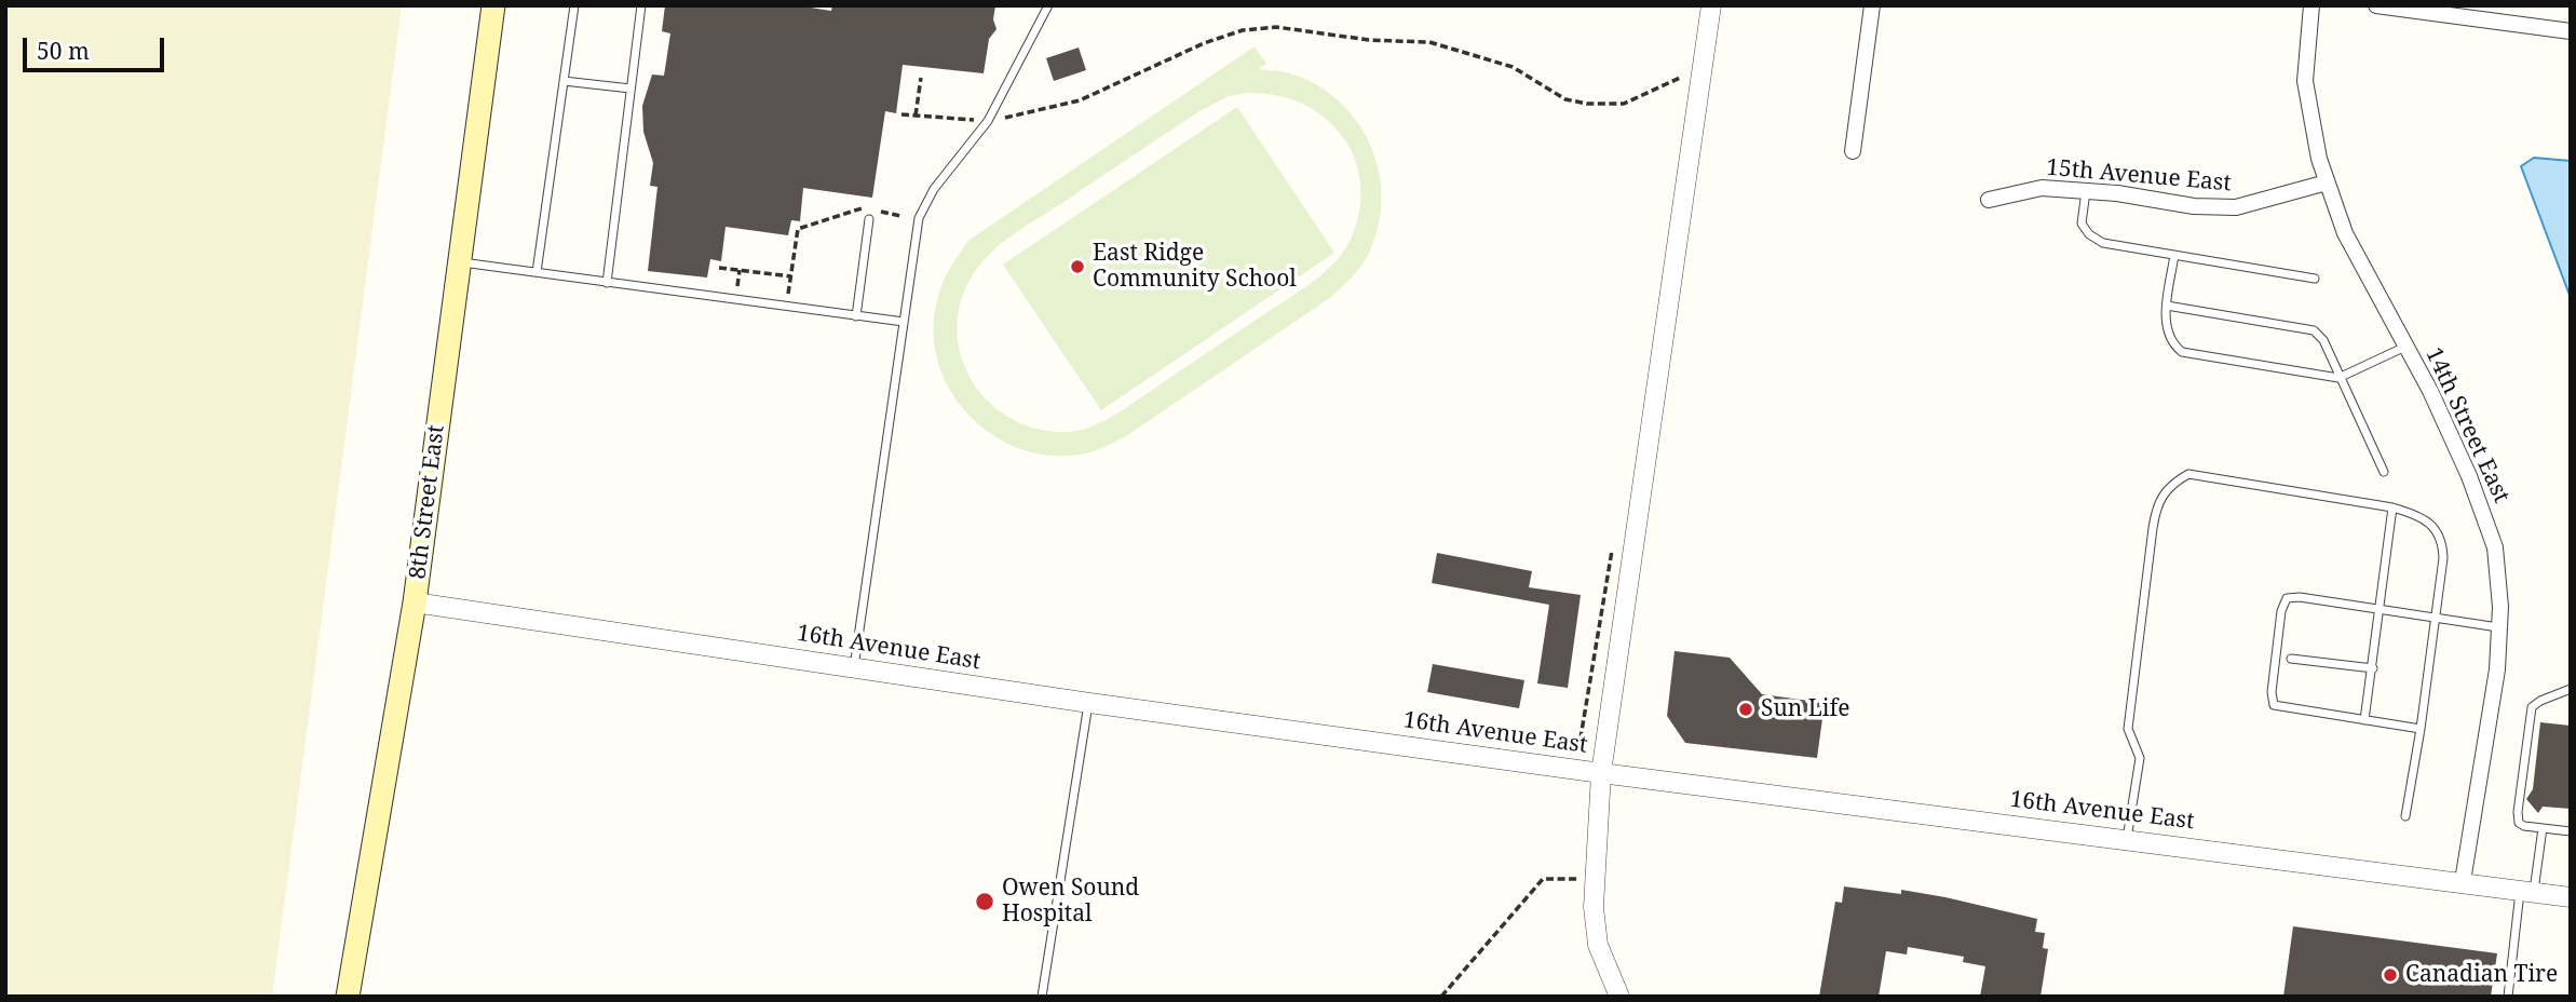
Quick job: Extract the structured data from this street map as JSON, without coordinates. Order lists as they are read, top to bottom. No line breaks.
{"streets":{"main road":["8th Street East"],"street":["15th Avenue East","14th Street East","16th Avenue East"]},"crossings":[["15th Avenue East","14th Street East"],["14th Street East","16th Avenue East"],["8th Street East","16th Avenue East"]],"places":["East Ridge Community School","Sun Life","Owen Sound Hospital","Canadian Tire"],"scale_bar":"50 m"}
